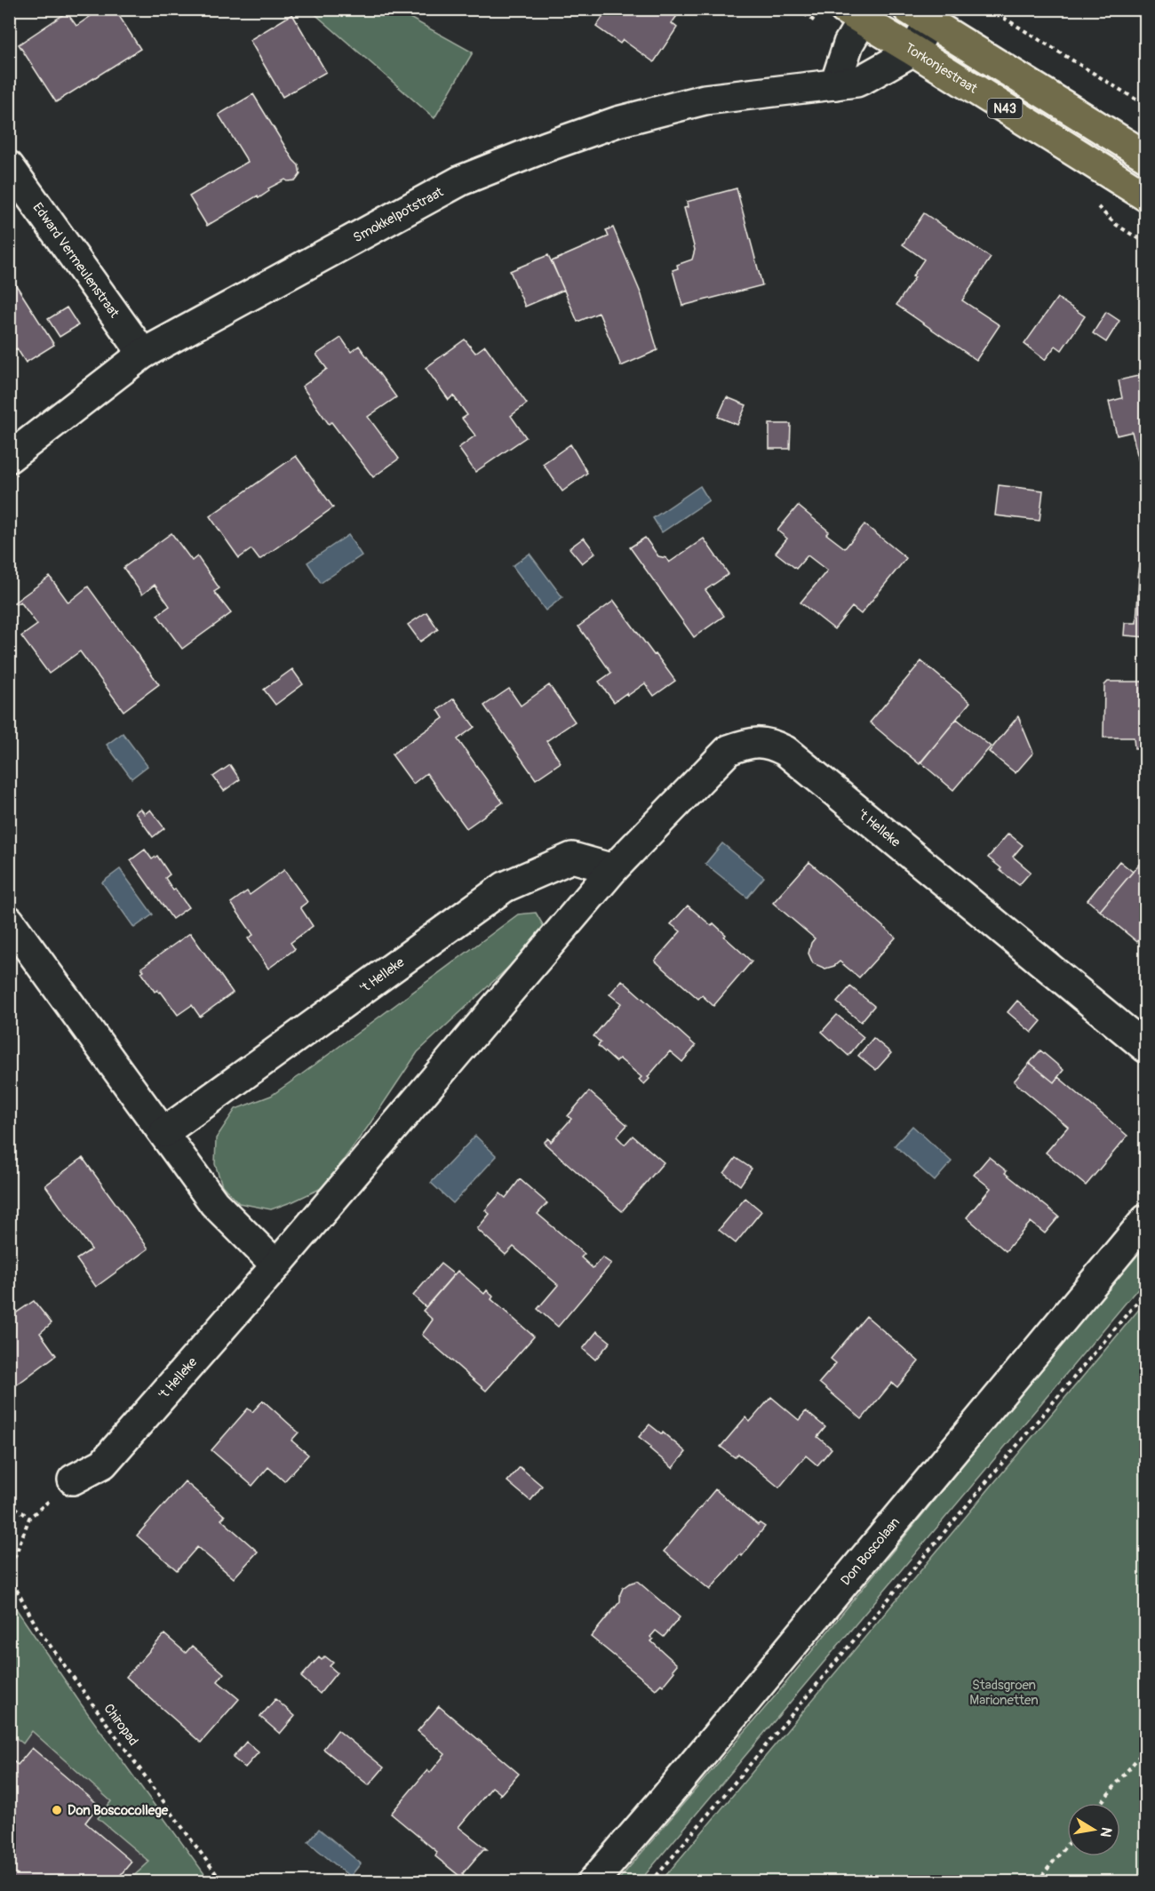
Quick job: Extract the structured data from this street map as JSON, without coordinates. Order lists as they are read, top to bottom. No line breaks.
{"streets":{"main road":["Torkonjestraat","N43"],"street":["Smokkelpotstraat","Edward Vermeulenstraat","'t Helleke","Don Boscolaan"],"path":["Chiropad"]},"crossings":[["Torkonjestraat","Smokkelpotstraat"],["Smokkelpotstraat","Edward Vermeulenstraat"]],"parks":["Stadsgroen Marionetten"],"places":["Don Boscocollege"],"north":"right"}
